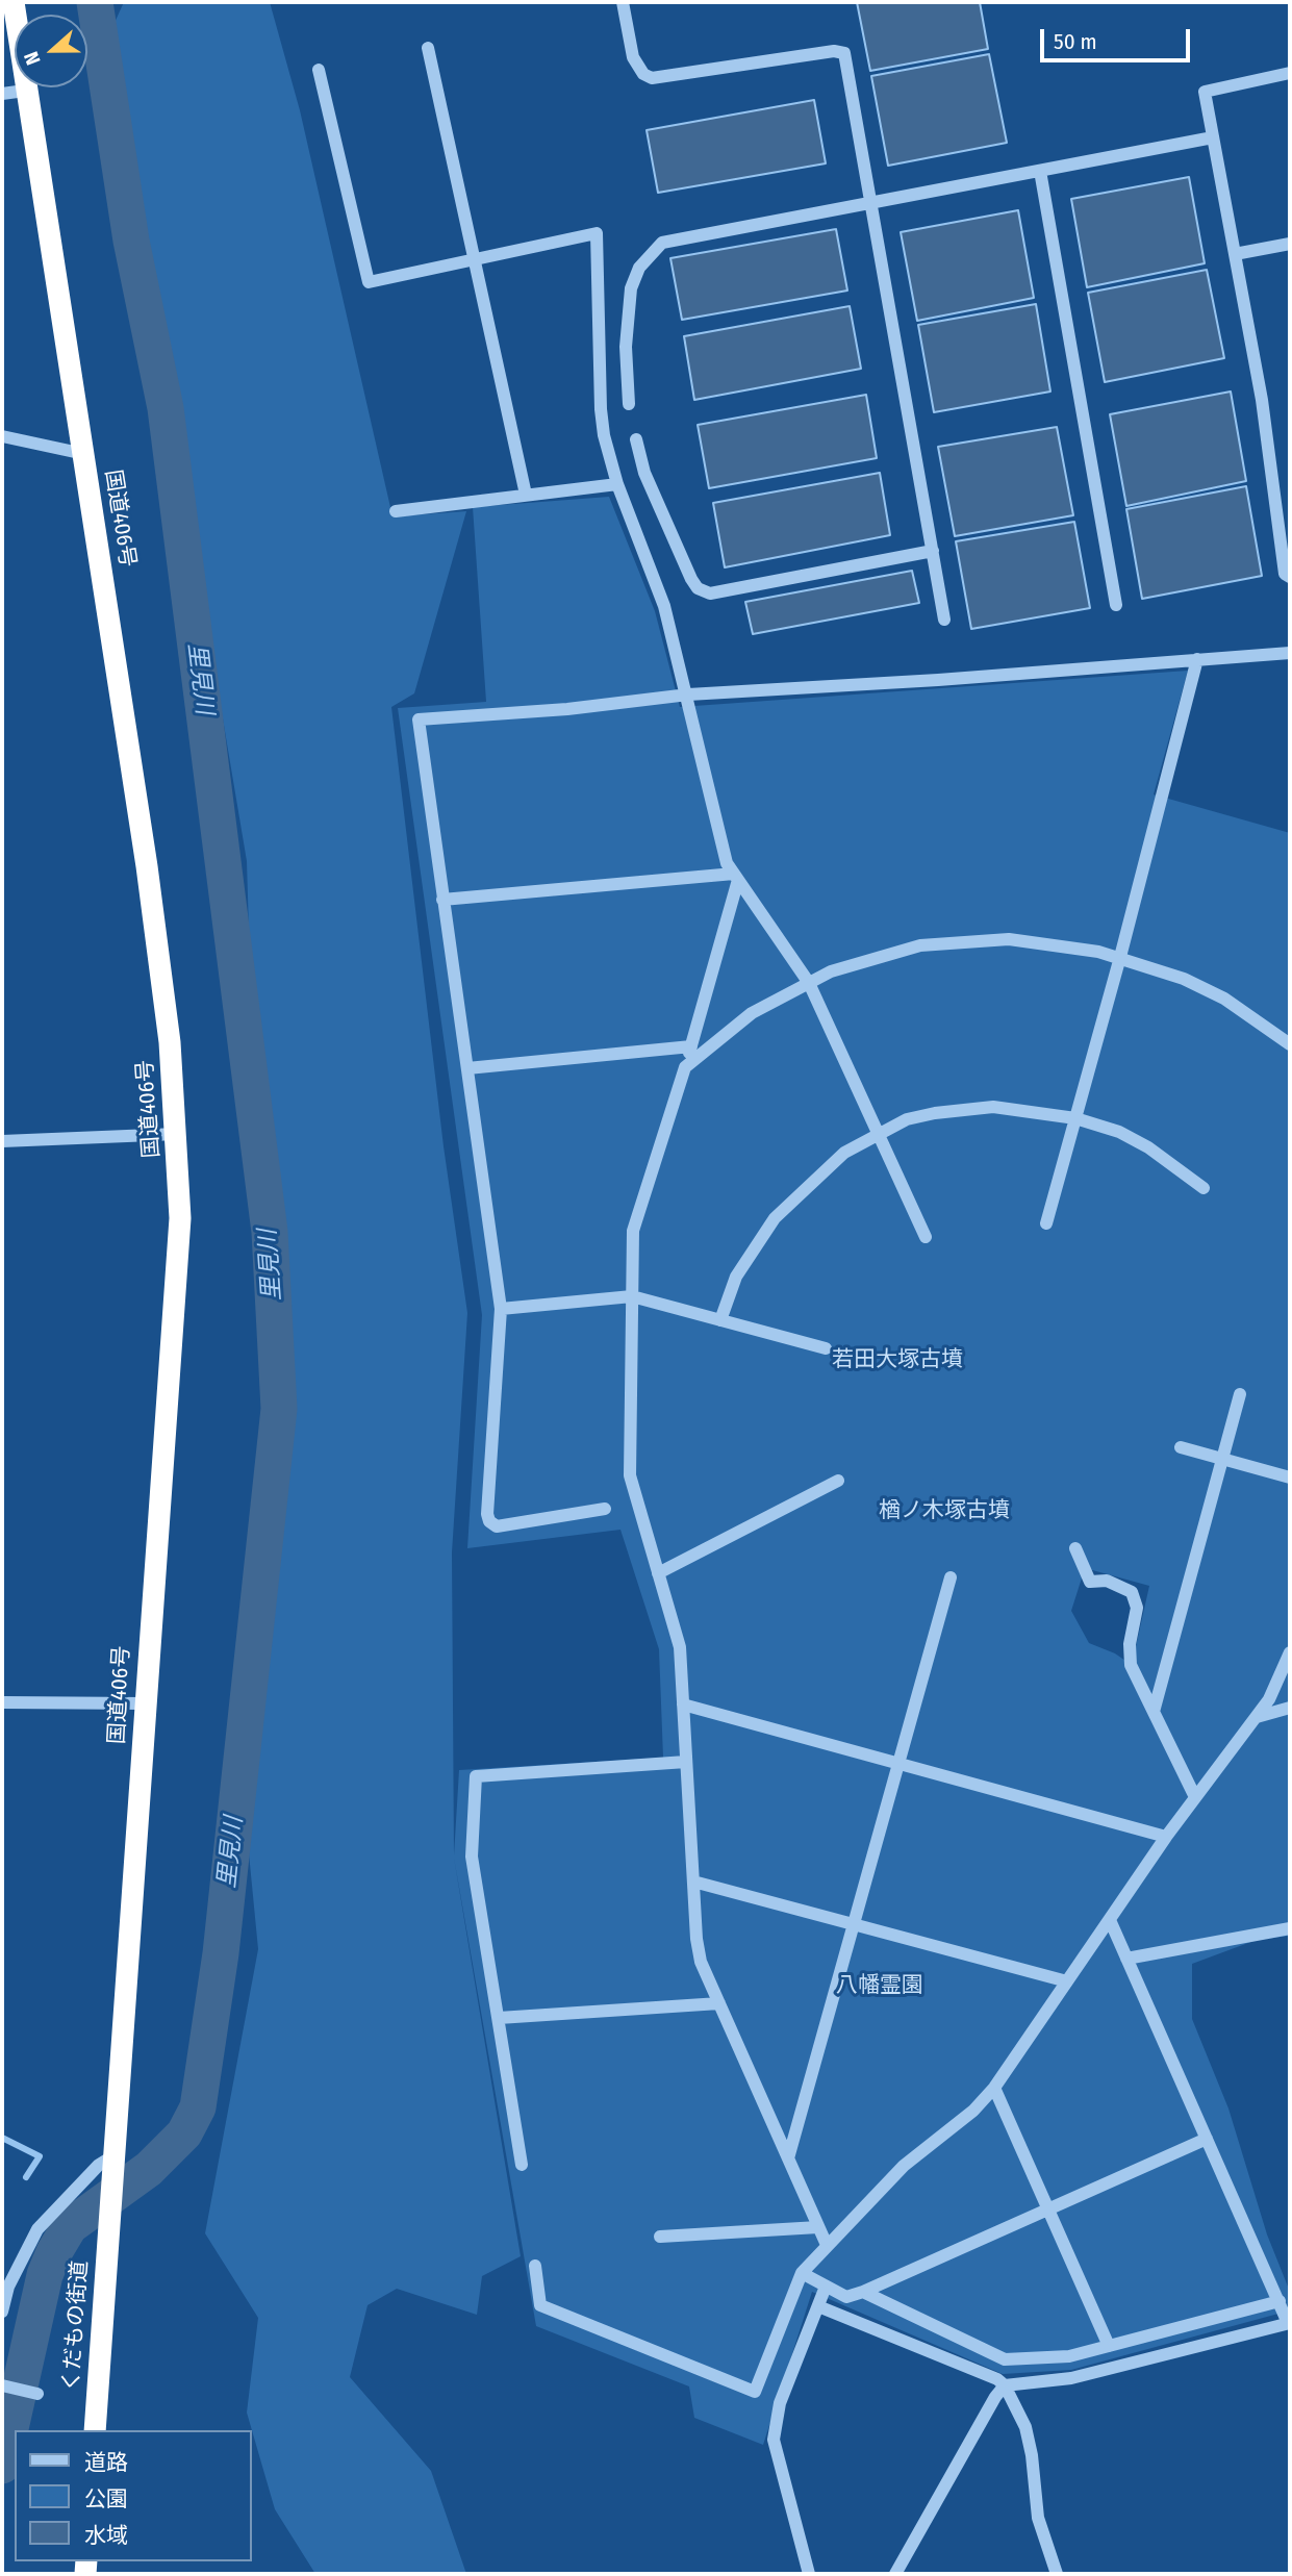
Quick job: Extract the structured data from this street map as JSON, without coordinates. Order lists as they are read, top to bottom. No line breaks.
{"streets":{"highway":["国道406号","くだもの街道"]},"crossings":[["国道406号","くだもの街道"]],"water":["里見川"],"parks":["若田大塚古墳","楢ノ木塚古墳","八幡霊園"],"legend":["道路","公園","水域"],"scale_bar":"50 m","north":"left"}
